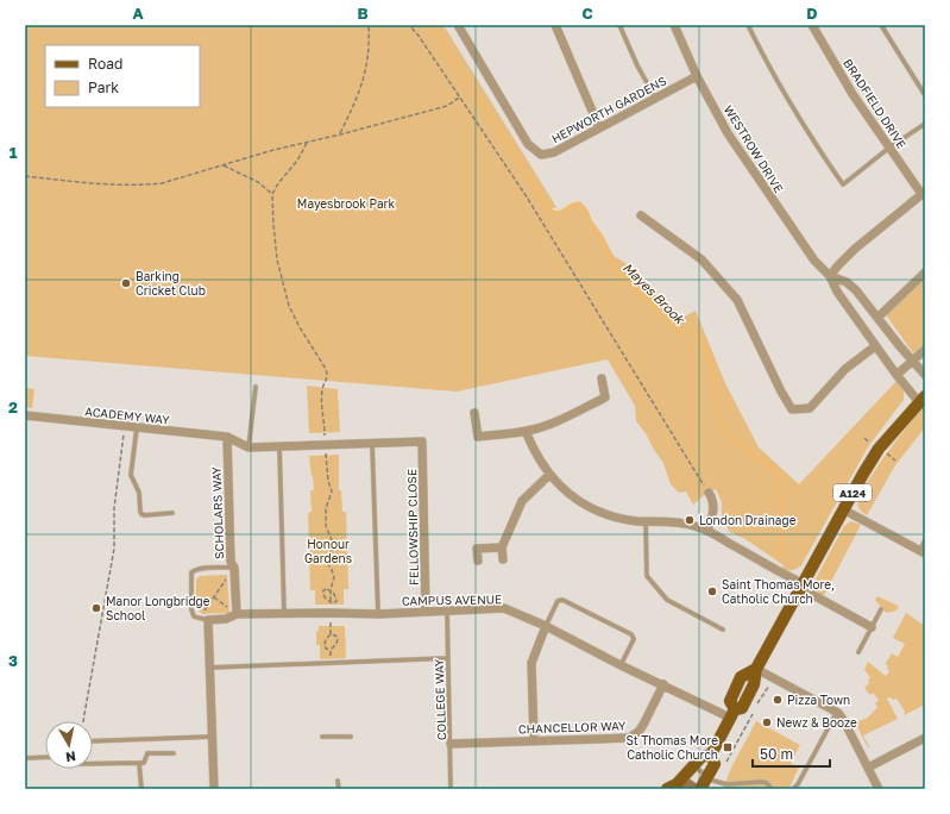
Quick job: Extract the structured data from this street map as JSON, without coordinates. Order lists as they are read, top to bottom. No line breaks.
{"streets":{"main road":["A124"],"street":["BRADFIELD DRIVE","HEPWORTH GARDENS","WESTROW DRIVE","ACADEMY WAY","SCHOLARS WAY","FELLOWSHIP CLOSE","CAMPUS AVENUE","CHANCELLOR WAY"],"lane":["COLLEGE WAY"]},"crossings":[["HEPWORTH GARDENS","WESTROW DRIVE"],["WESTROW DRIVE","A124"],["ACADEMY WAY","SCHOLARS WAY"],["A124","CAMPUS AVENUE"],["SCHOLARS WAY","CAMPUS AVENUE"],["FELLOWSHIP CLOSE","CAMPUS AVENUE"],["CAMPUS AVENUE","COLLEGE WAY"],["CAMPUS AVENUE","CHANCELLOR WAY"],["COLLEGE WAY","CHANCELLOR WAY"]],"water":["Mayes Brook"],"parks":["Mayesbrook Park","Honour Gardens"],"places":{"other":["Barking Cricket Club","London Drainage","Saint Thomas More, Catholic Church","Manor Longbridge School","Pizza Town","Newz & Booze"],"transit":["St Thomas More Catholic Church"]},"legend":["Road","Park"],"scale_bar":"50 m","north":"bottom","grid":{"columns":["A","B","C","D"],"rows":["1","2","3"]}}
